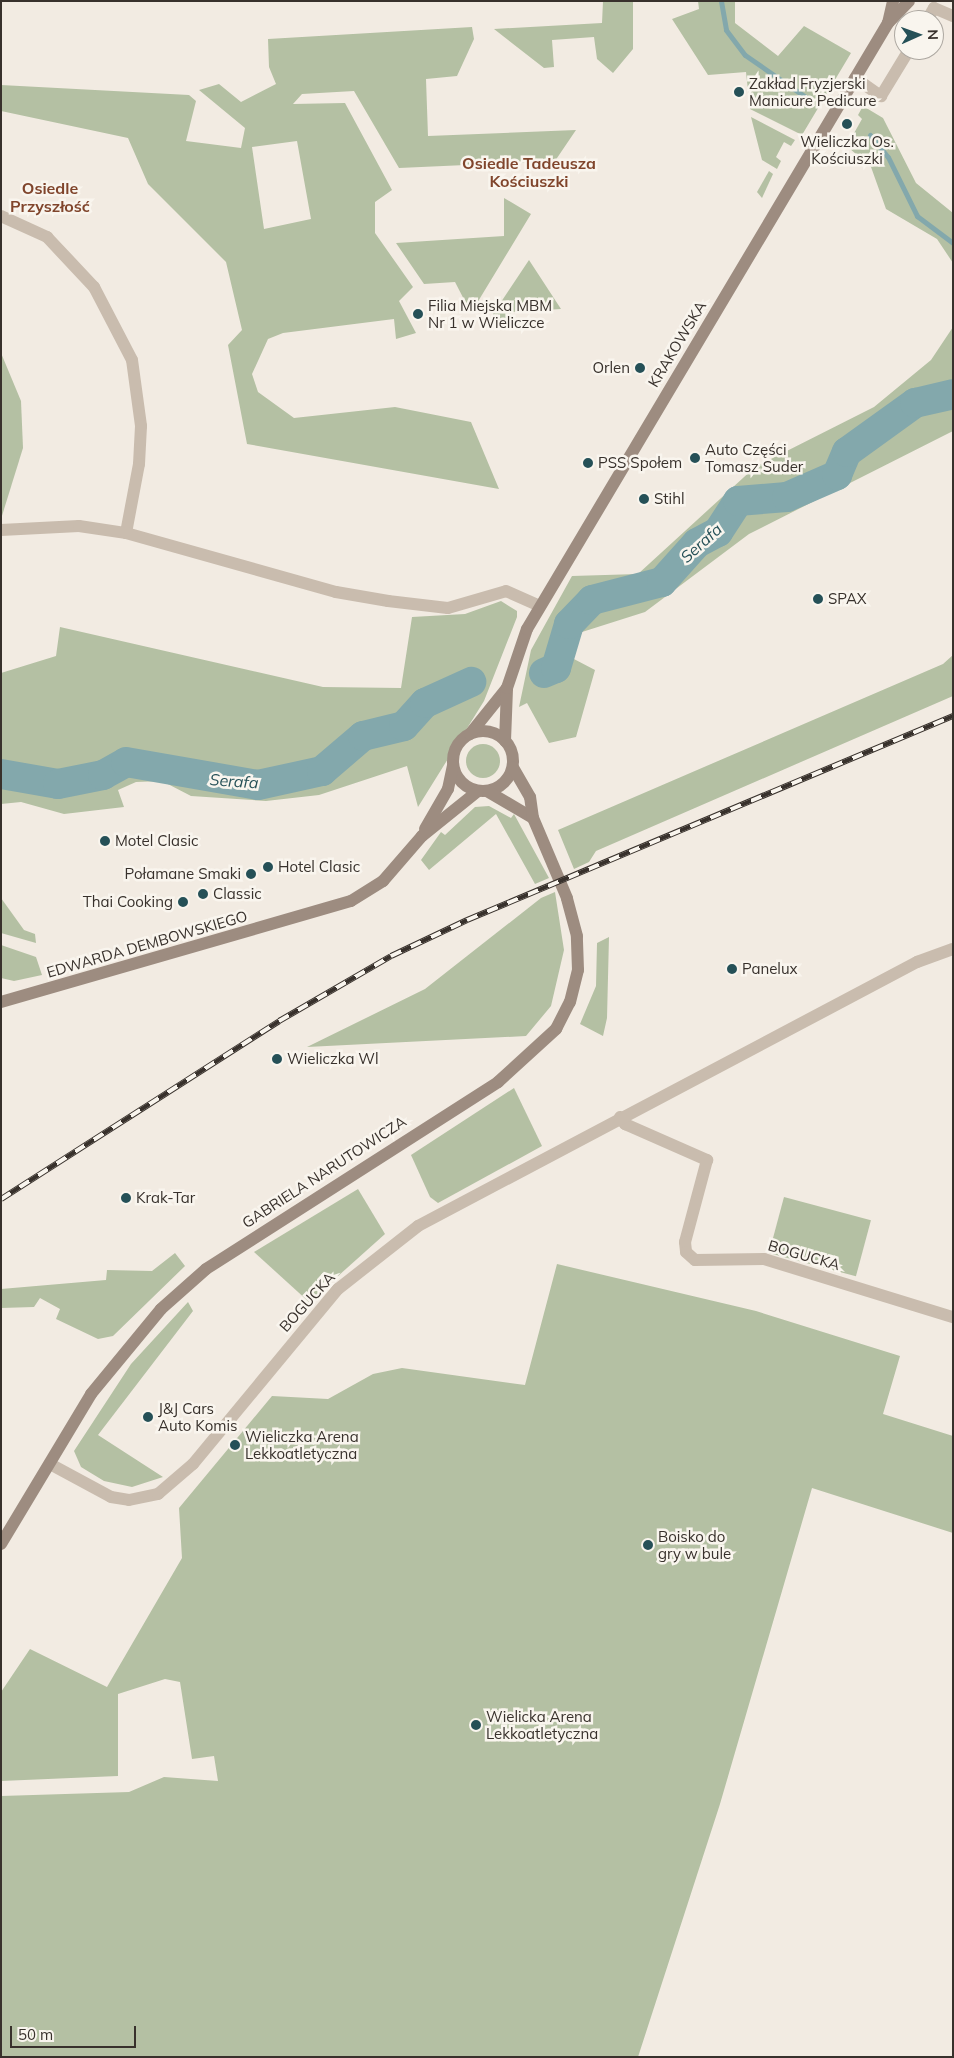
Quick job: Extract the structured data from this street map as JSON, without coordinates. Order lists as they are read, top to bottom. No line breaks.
{"streets":{"main road":["KRAKOWSKA","EDWARDA DEMBOWSKIEGO","GABRIELA NARUTOWICZA"],"street":["BOGUCKA"]},"crossings":[["KRAKOWSKA","EDWARDA DEMBOWSKIEGO"],["GABRIELA NARUTOWICZA","BOGUCKA"]],"districts":["Osiedle Tadeusza Kościuszki","Osiedle Przyszłość"],"water":["Serafa"],"places":["Zakład Fryzjerski Manicure Pedicure","Wieliczka Os. Kościuszki","Filia Miejska MBM Nr 1 w Wieliczce","Orlen","Auto Części Tomasz Suder","PSS Społem","Stihl","SPAX","Motel Clasic","Hotel Clasic","Połamane Smaki","Classic","Thai Cooking","Panelux","Wieliczka Wl","Krak-Tar","J&J Cars Auto Komis","Wieliczka Arena Lekkoatletyczna","Boisko do gry w bule","Wielicka Arena Lekkoatletyczna"],"scale_bar":"50 m","north":"right"}
